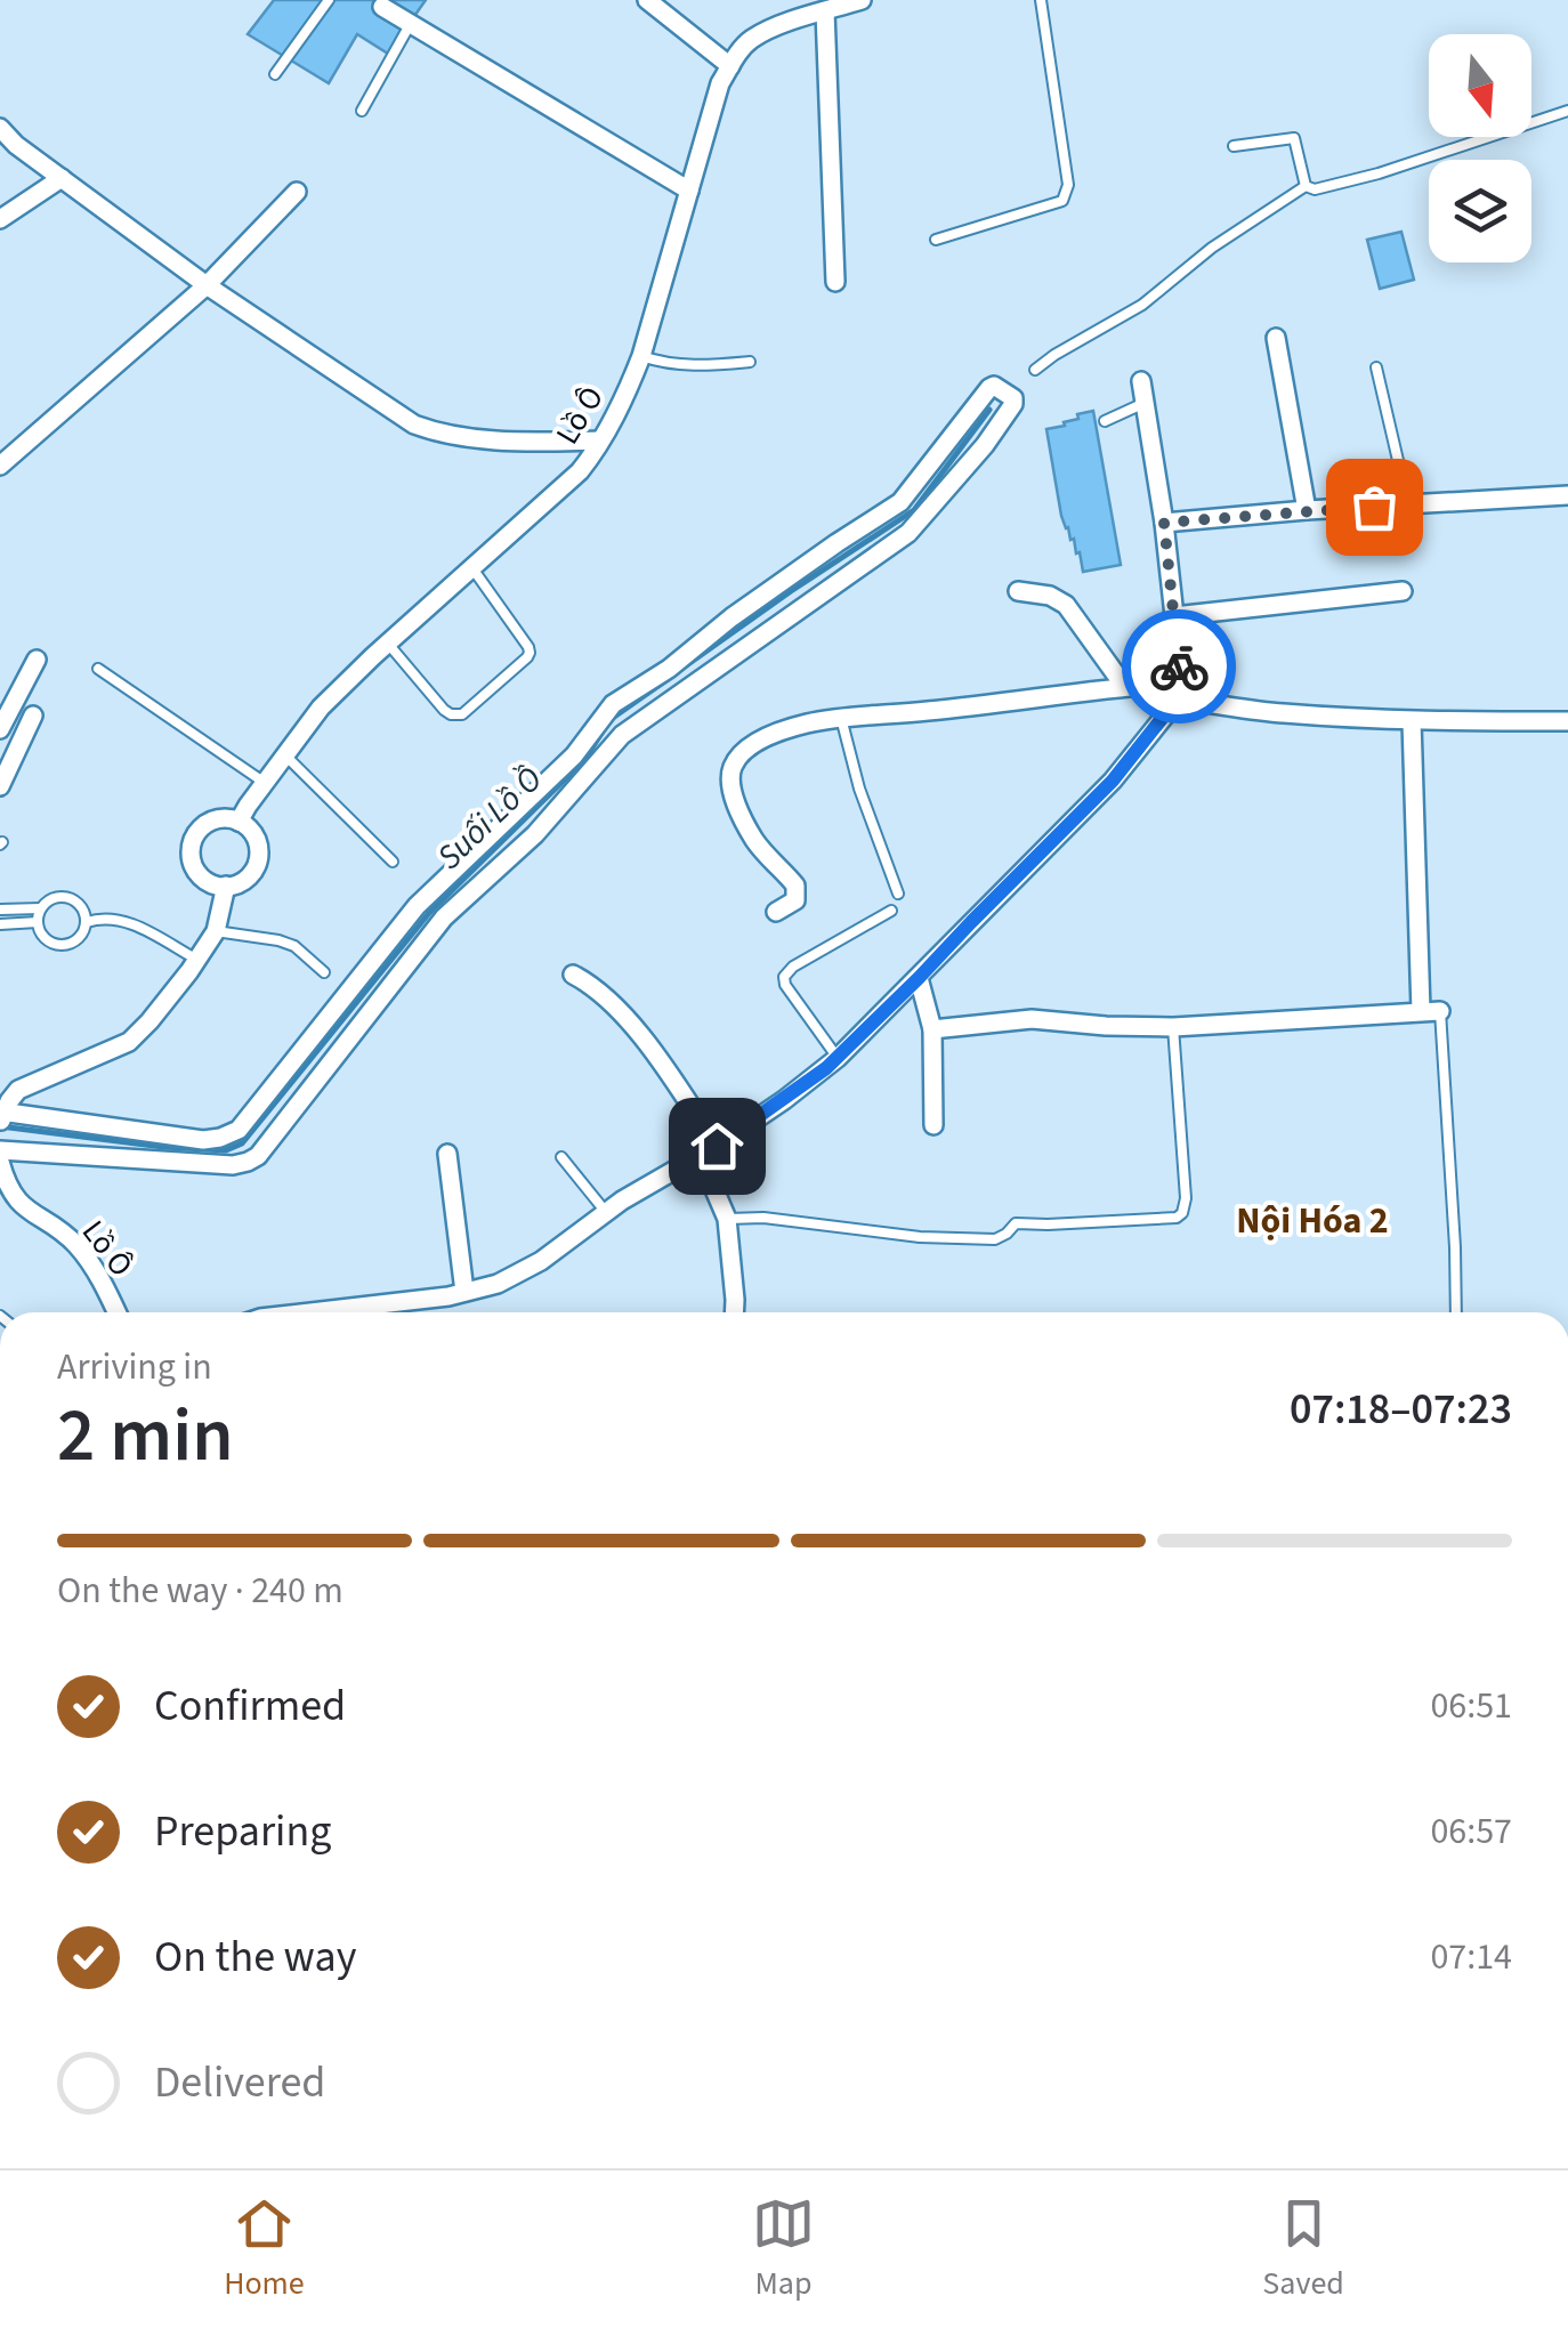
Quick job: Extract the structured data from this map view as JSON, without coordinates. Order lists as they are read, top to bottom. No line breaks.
{"streets":{"street":["Lồ Ô"]},"districts":["Nội Hóa 2"],"water":["Suối Lồ Ồ"],"north":"bottom","page":{"heading":["2 min","Arriving in","07:18–07:23"],"bar":"On the way · 240 m","list":[["Confirmed","06:51"],["Preparing","06:57"],["On the way","07:14"],"Delivered"],"tabs":["Home","Map","Saved"]}}
